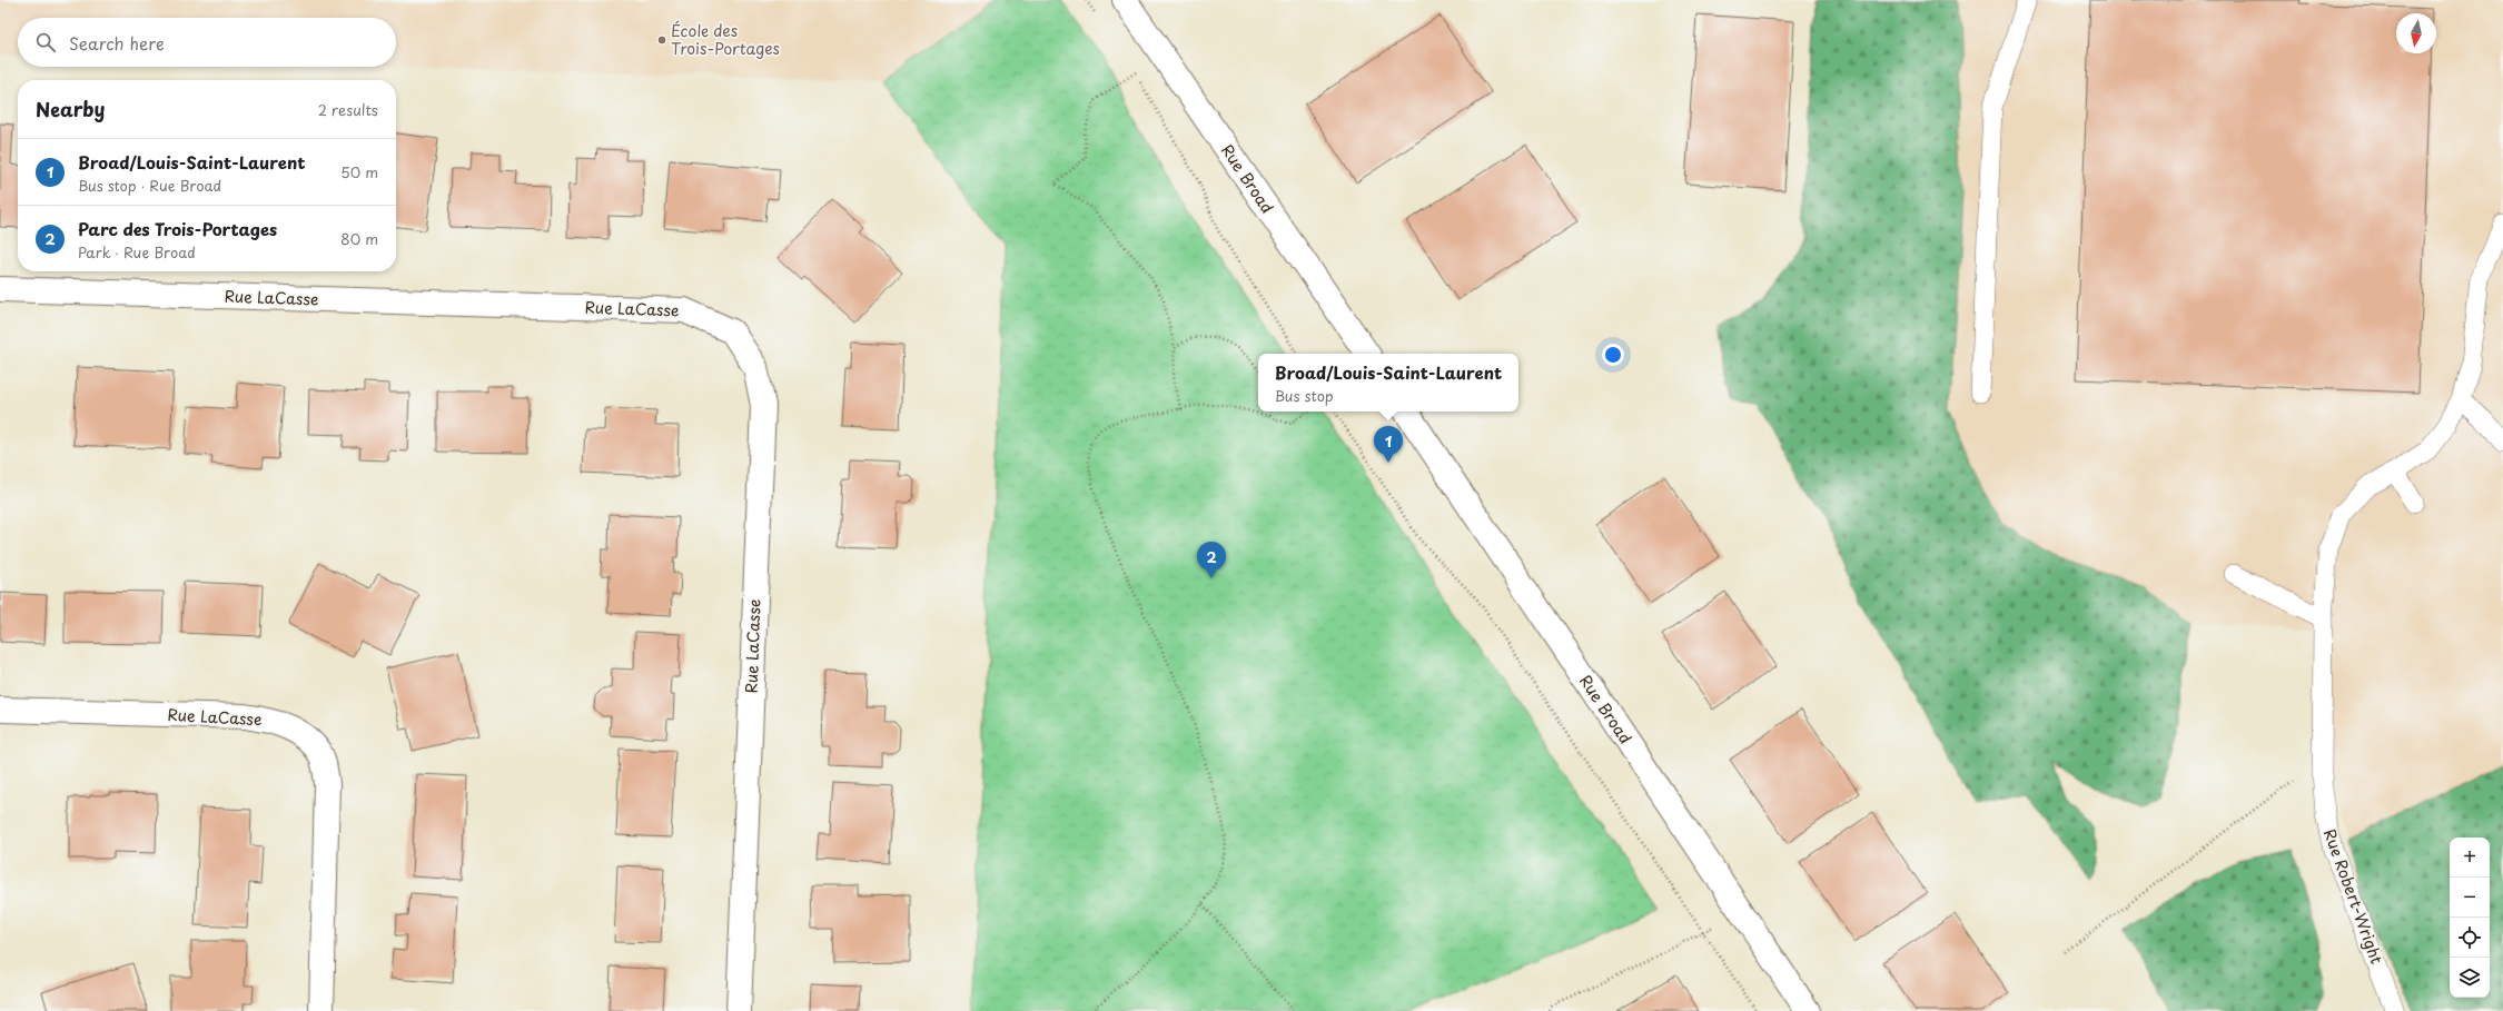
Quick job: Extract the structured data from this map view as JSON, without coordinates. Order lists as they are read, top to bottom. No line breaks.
{"streets":{"street":["Rue Broad","Rue LaCasse"],"lane":["Rue Robert-Wright"]},"places":["École des Trois-Portages"],"north":"bottom","page":{"search":"Search here","heading":["Nearby","2 results"],"list":[{"mark":"1","name":"Broad/Louis-Saint-Laurent","note":"Bus stop · Rue Broad","value":"50 m"},{"mark":"2","name":"Parc des Trois-Portages","note":"Park · Rue Broad","value":"80 m"}],"popup":["Broad/Louis-Saint-Laurent","Bus stop"],"pins":["1","2"],"map_buttons":["+","−"]}}
